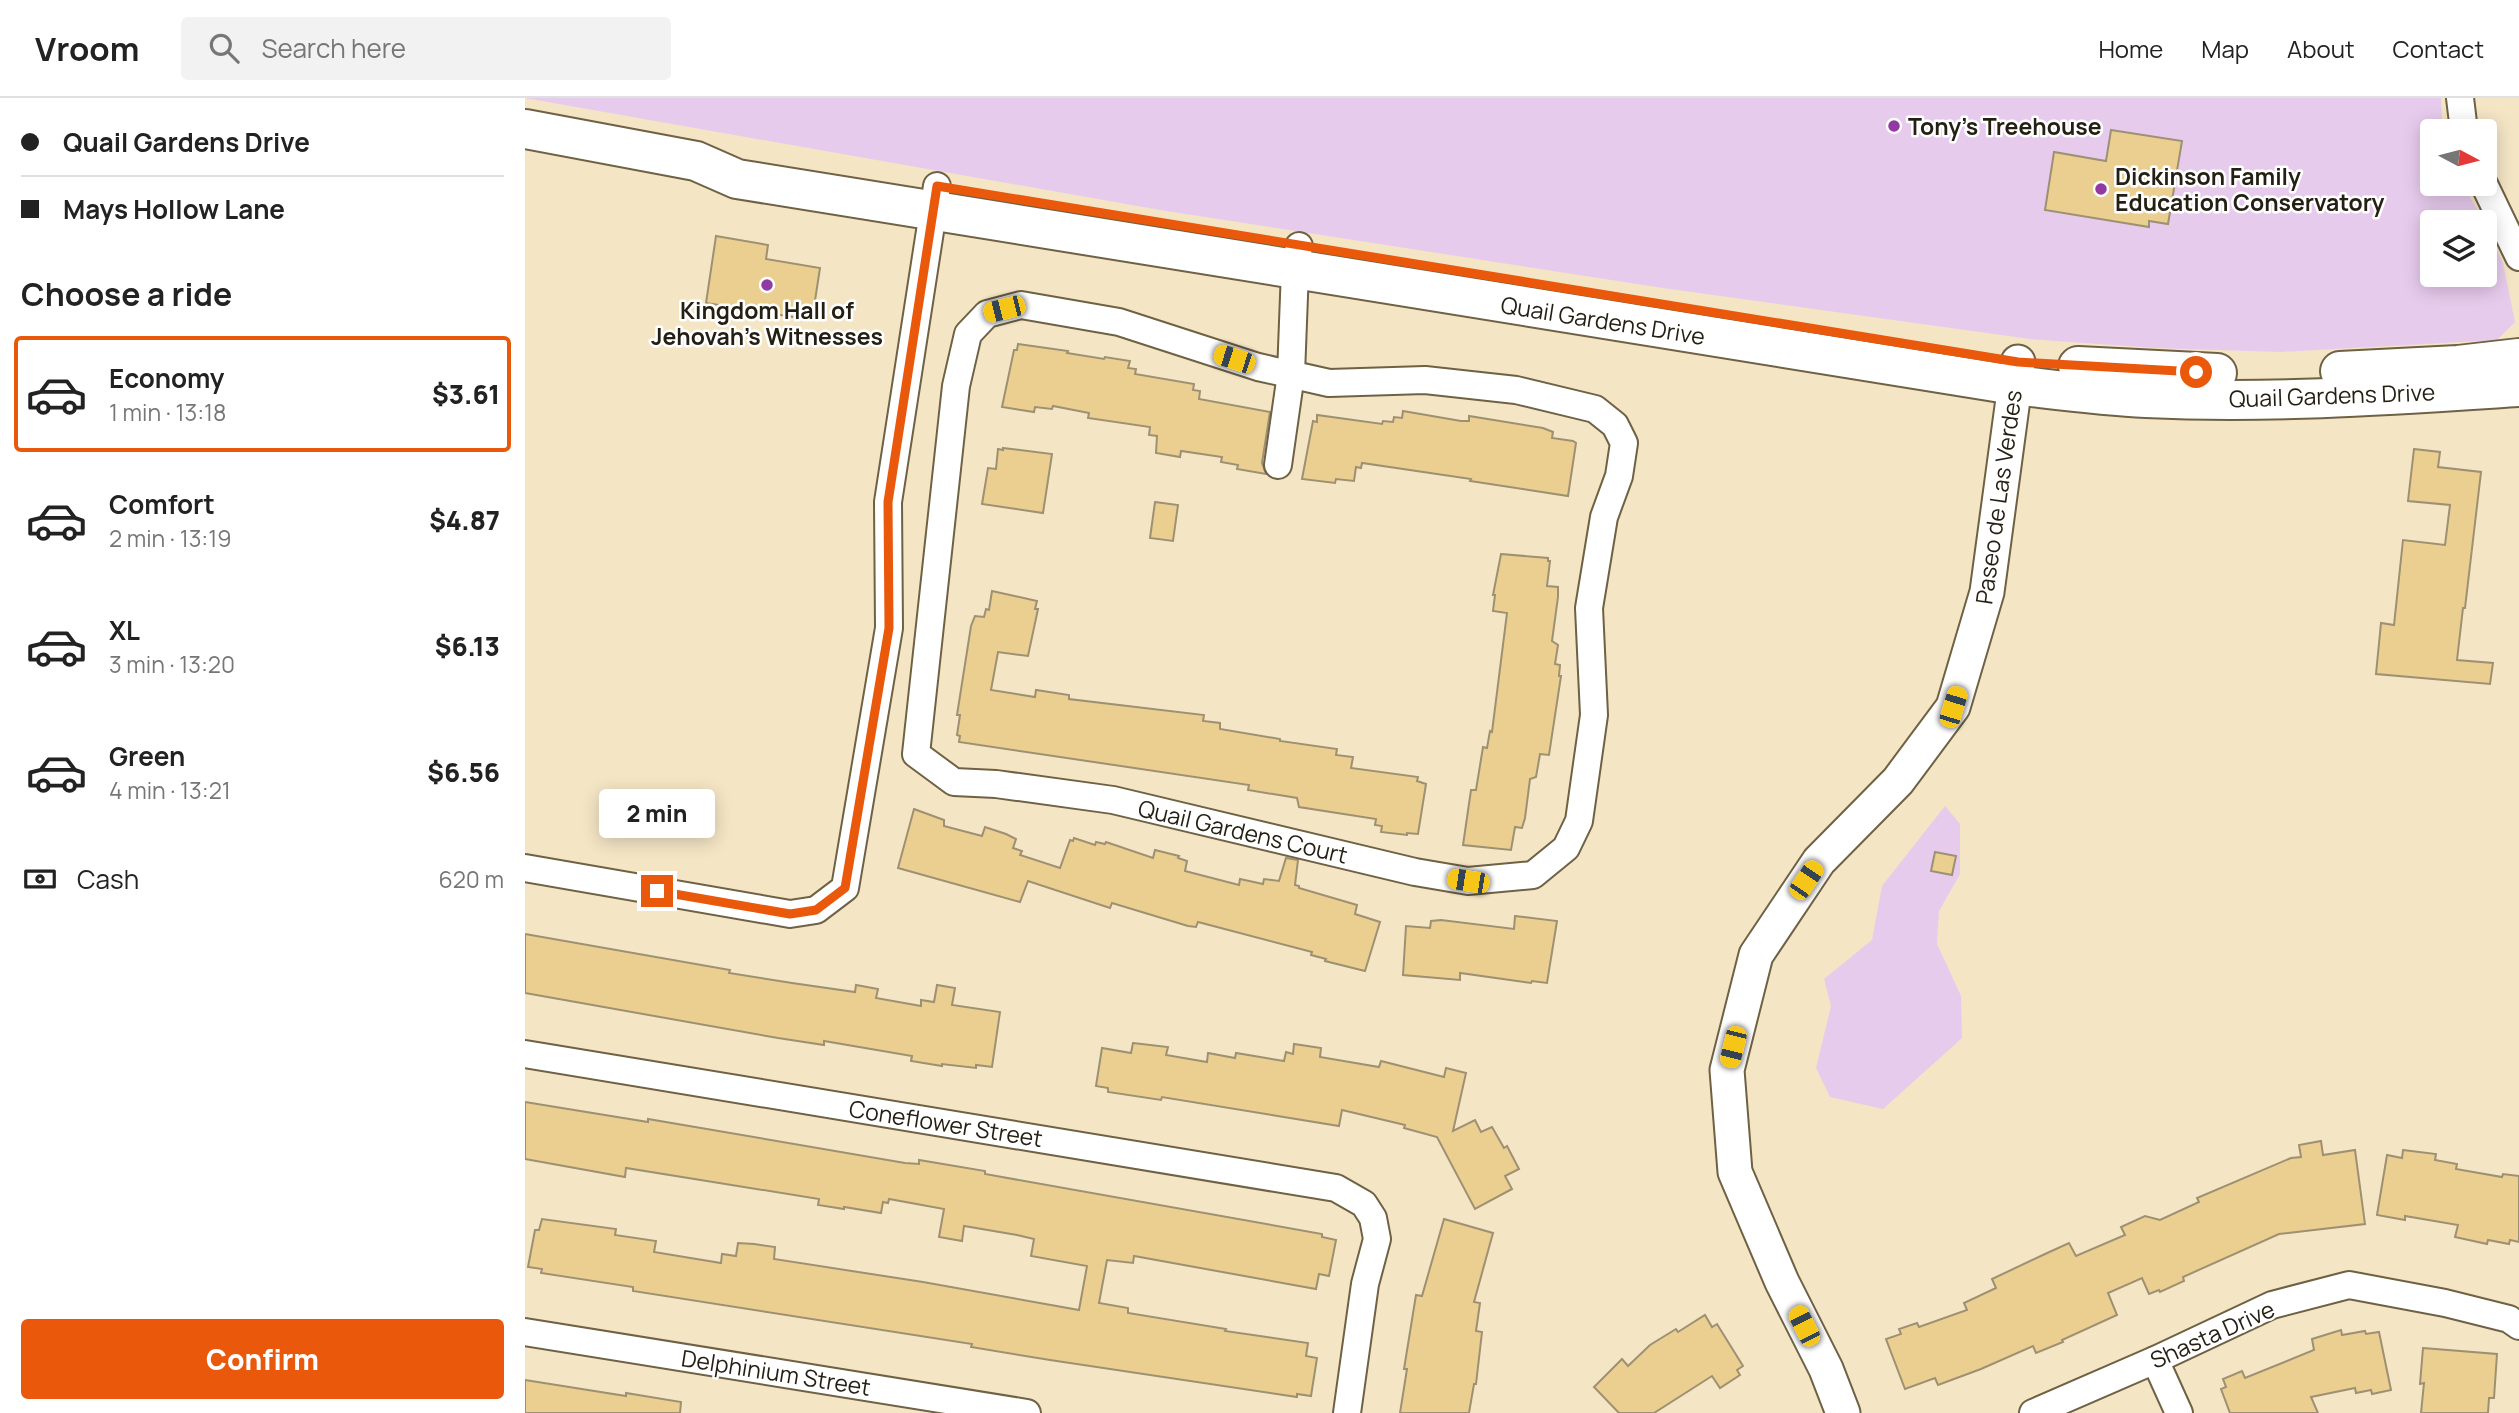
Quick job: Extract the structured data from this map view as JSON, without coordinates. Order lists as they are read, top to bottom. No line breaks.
{"streets":{"main road":["Quail Gardens Drive"],"street":["Paseo de Las Verdes","Quail Gardens Court","Coneflower Street","Shasta Drive","Delphinium Street"]},"crossings":[["Quail Gardens Drive","Paseo de Las Verdes"]],"places":["Tony's Treehouse","Dickinson Family Education Conservatory","Kingdom Hall of Jehovah’s Witnesses"],"north":"right","page":{"header":"Vroom","search":"Search here","nav":["Home","Map","About","Contact"],"banner":["Quail Gardens Drive","Mays Hollow Lane"],"heading":"Choose a ride","list":[{"name":"Economy","note":"1 min · 13:18","value":"$3.61"},{"name":"Comfort","note":"2 min · 13:19","value":"$4.87"},{"name":"XL","note":"3 min · 13:20","value":"$6.13"},{"name":"Green","note":"4 min · 13:21","value":"$6.56"}],"bubble":"2 min","pay":["Cash","620 m"],"buttons":"Confirm"}}
